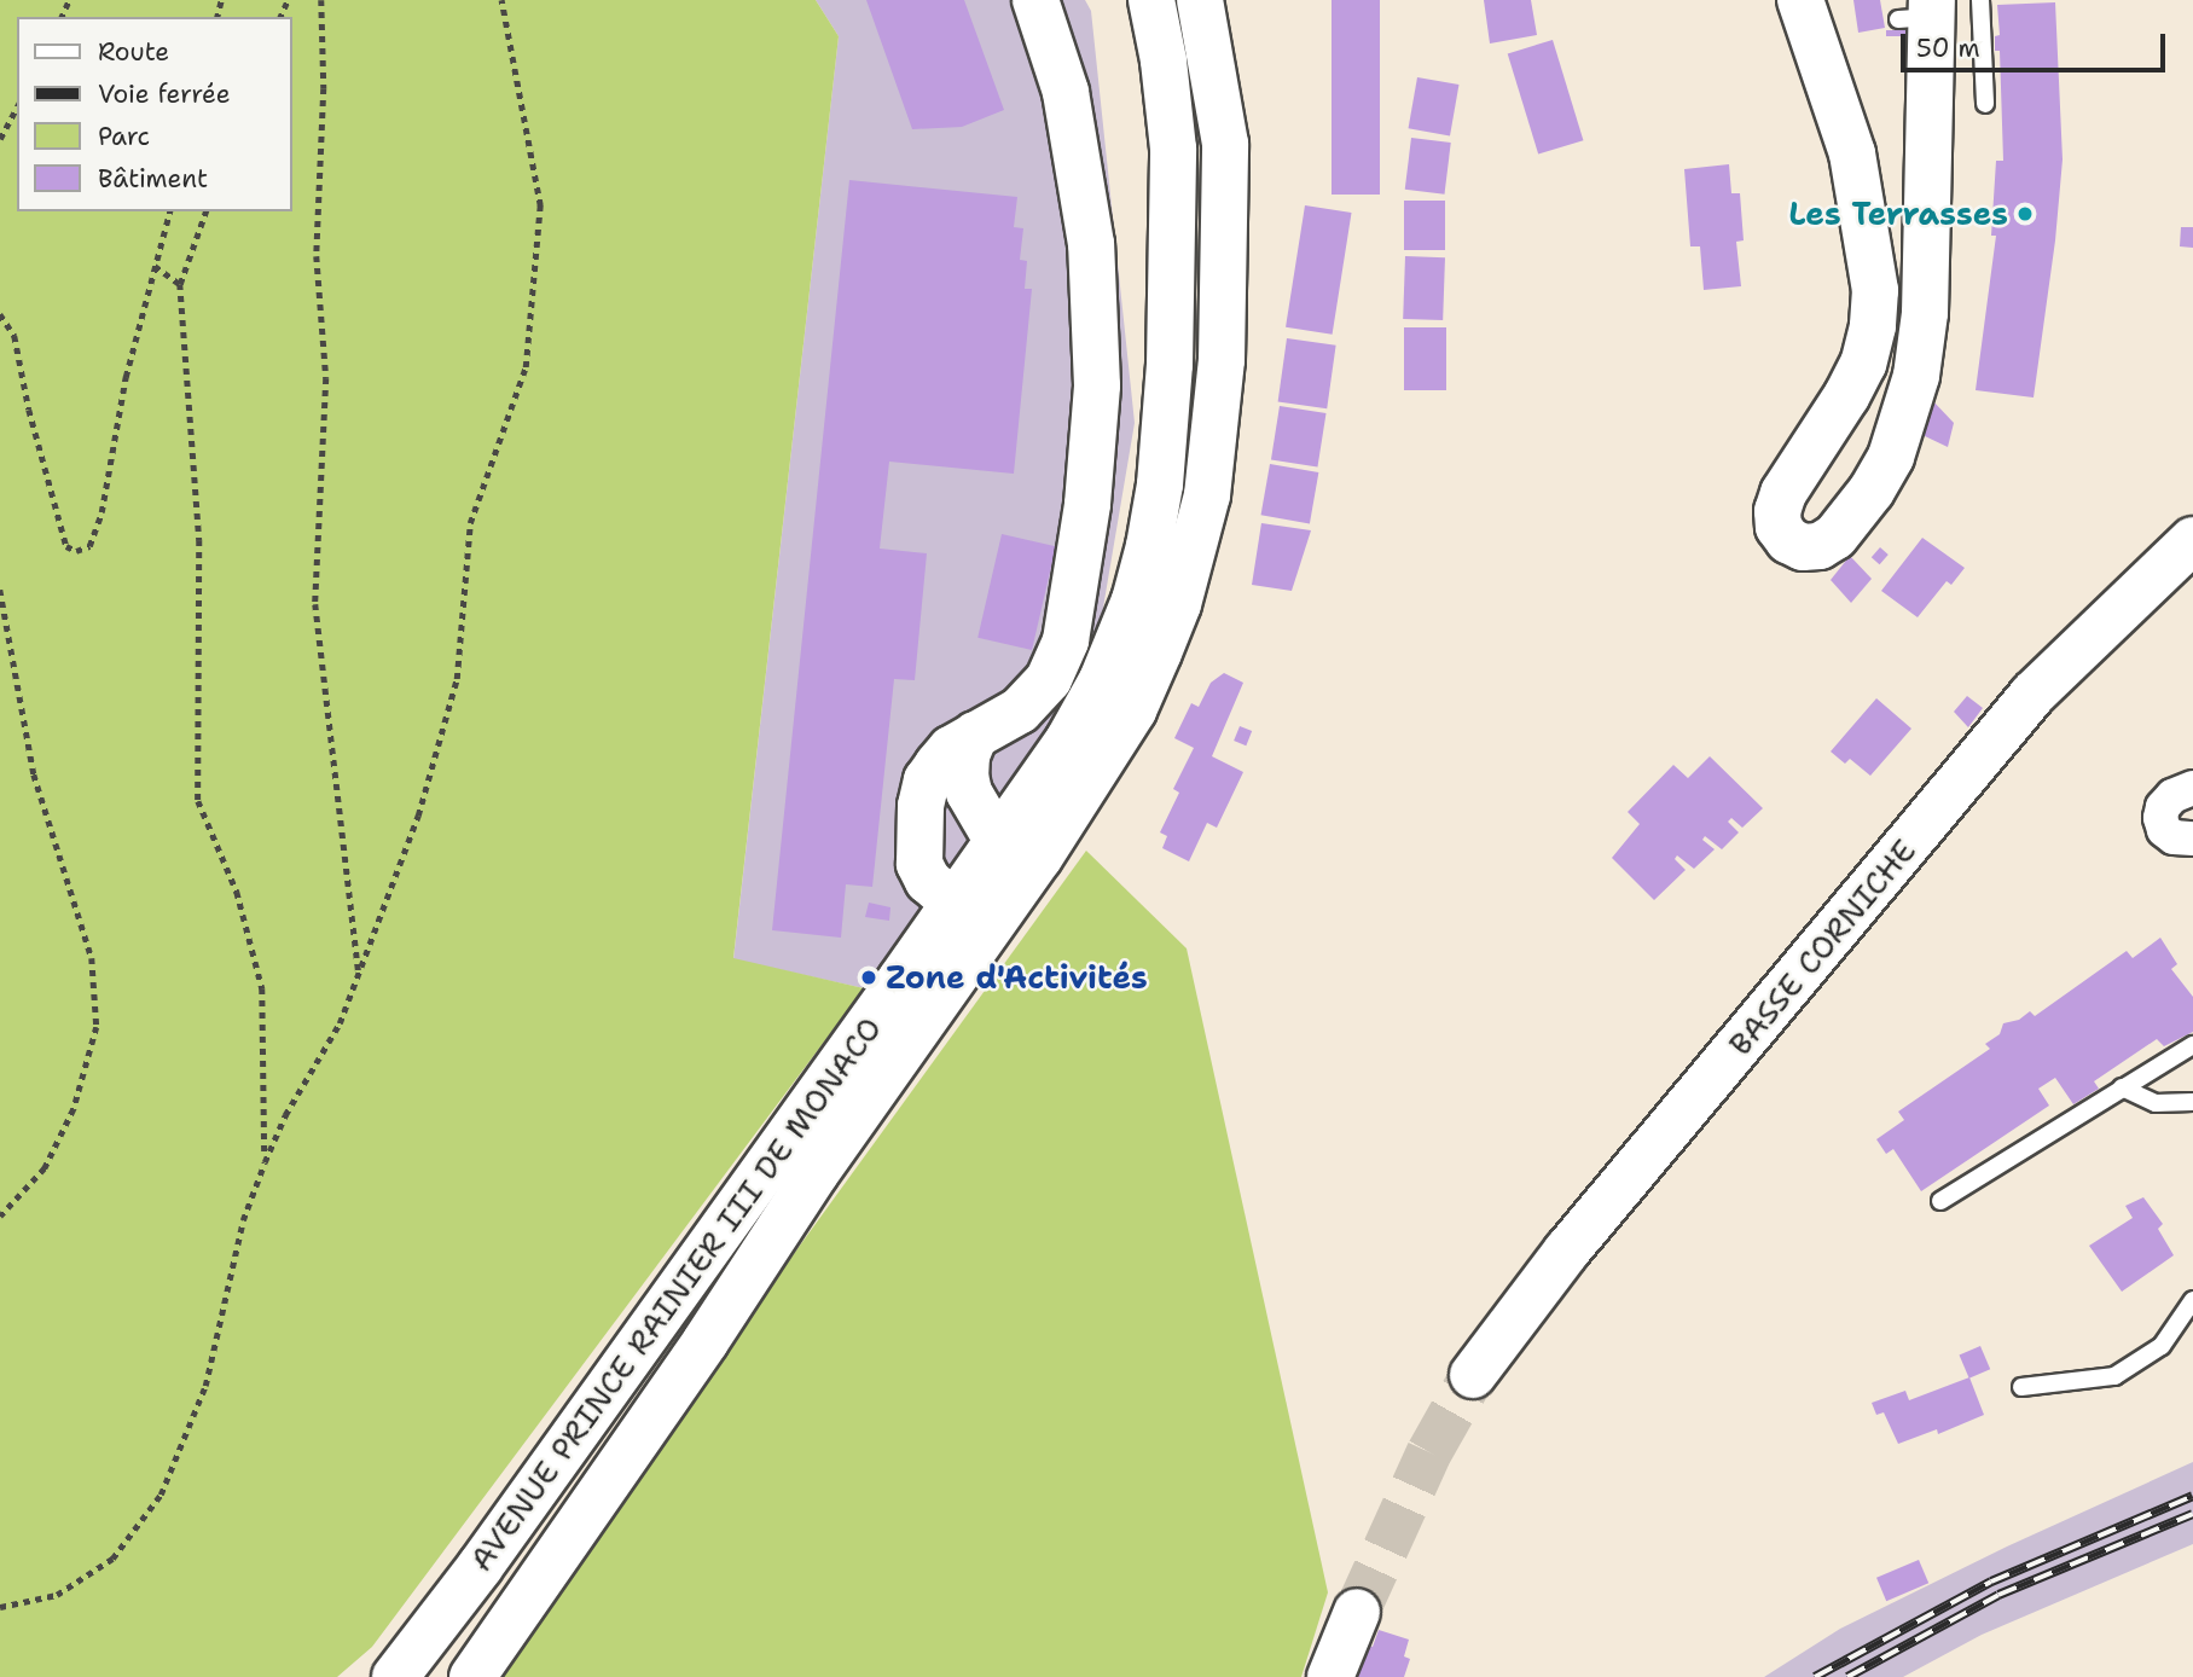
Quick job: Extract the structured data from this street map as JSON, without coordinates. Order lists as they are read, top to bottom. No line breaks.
{"streets":{"main road":["BASSE CORNICHE","AVENUE PRINCE RAINIER III DE MONACO"]},"places":["Les Terrasses","Zone d'Activités"],"legend":["Route","Voie ferrée","Parc","Bâtiment"],"scale_bar":"50 m"}
